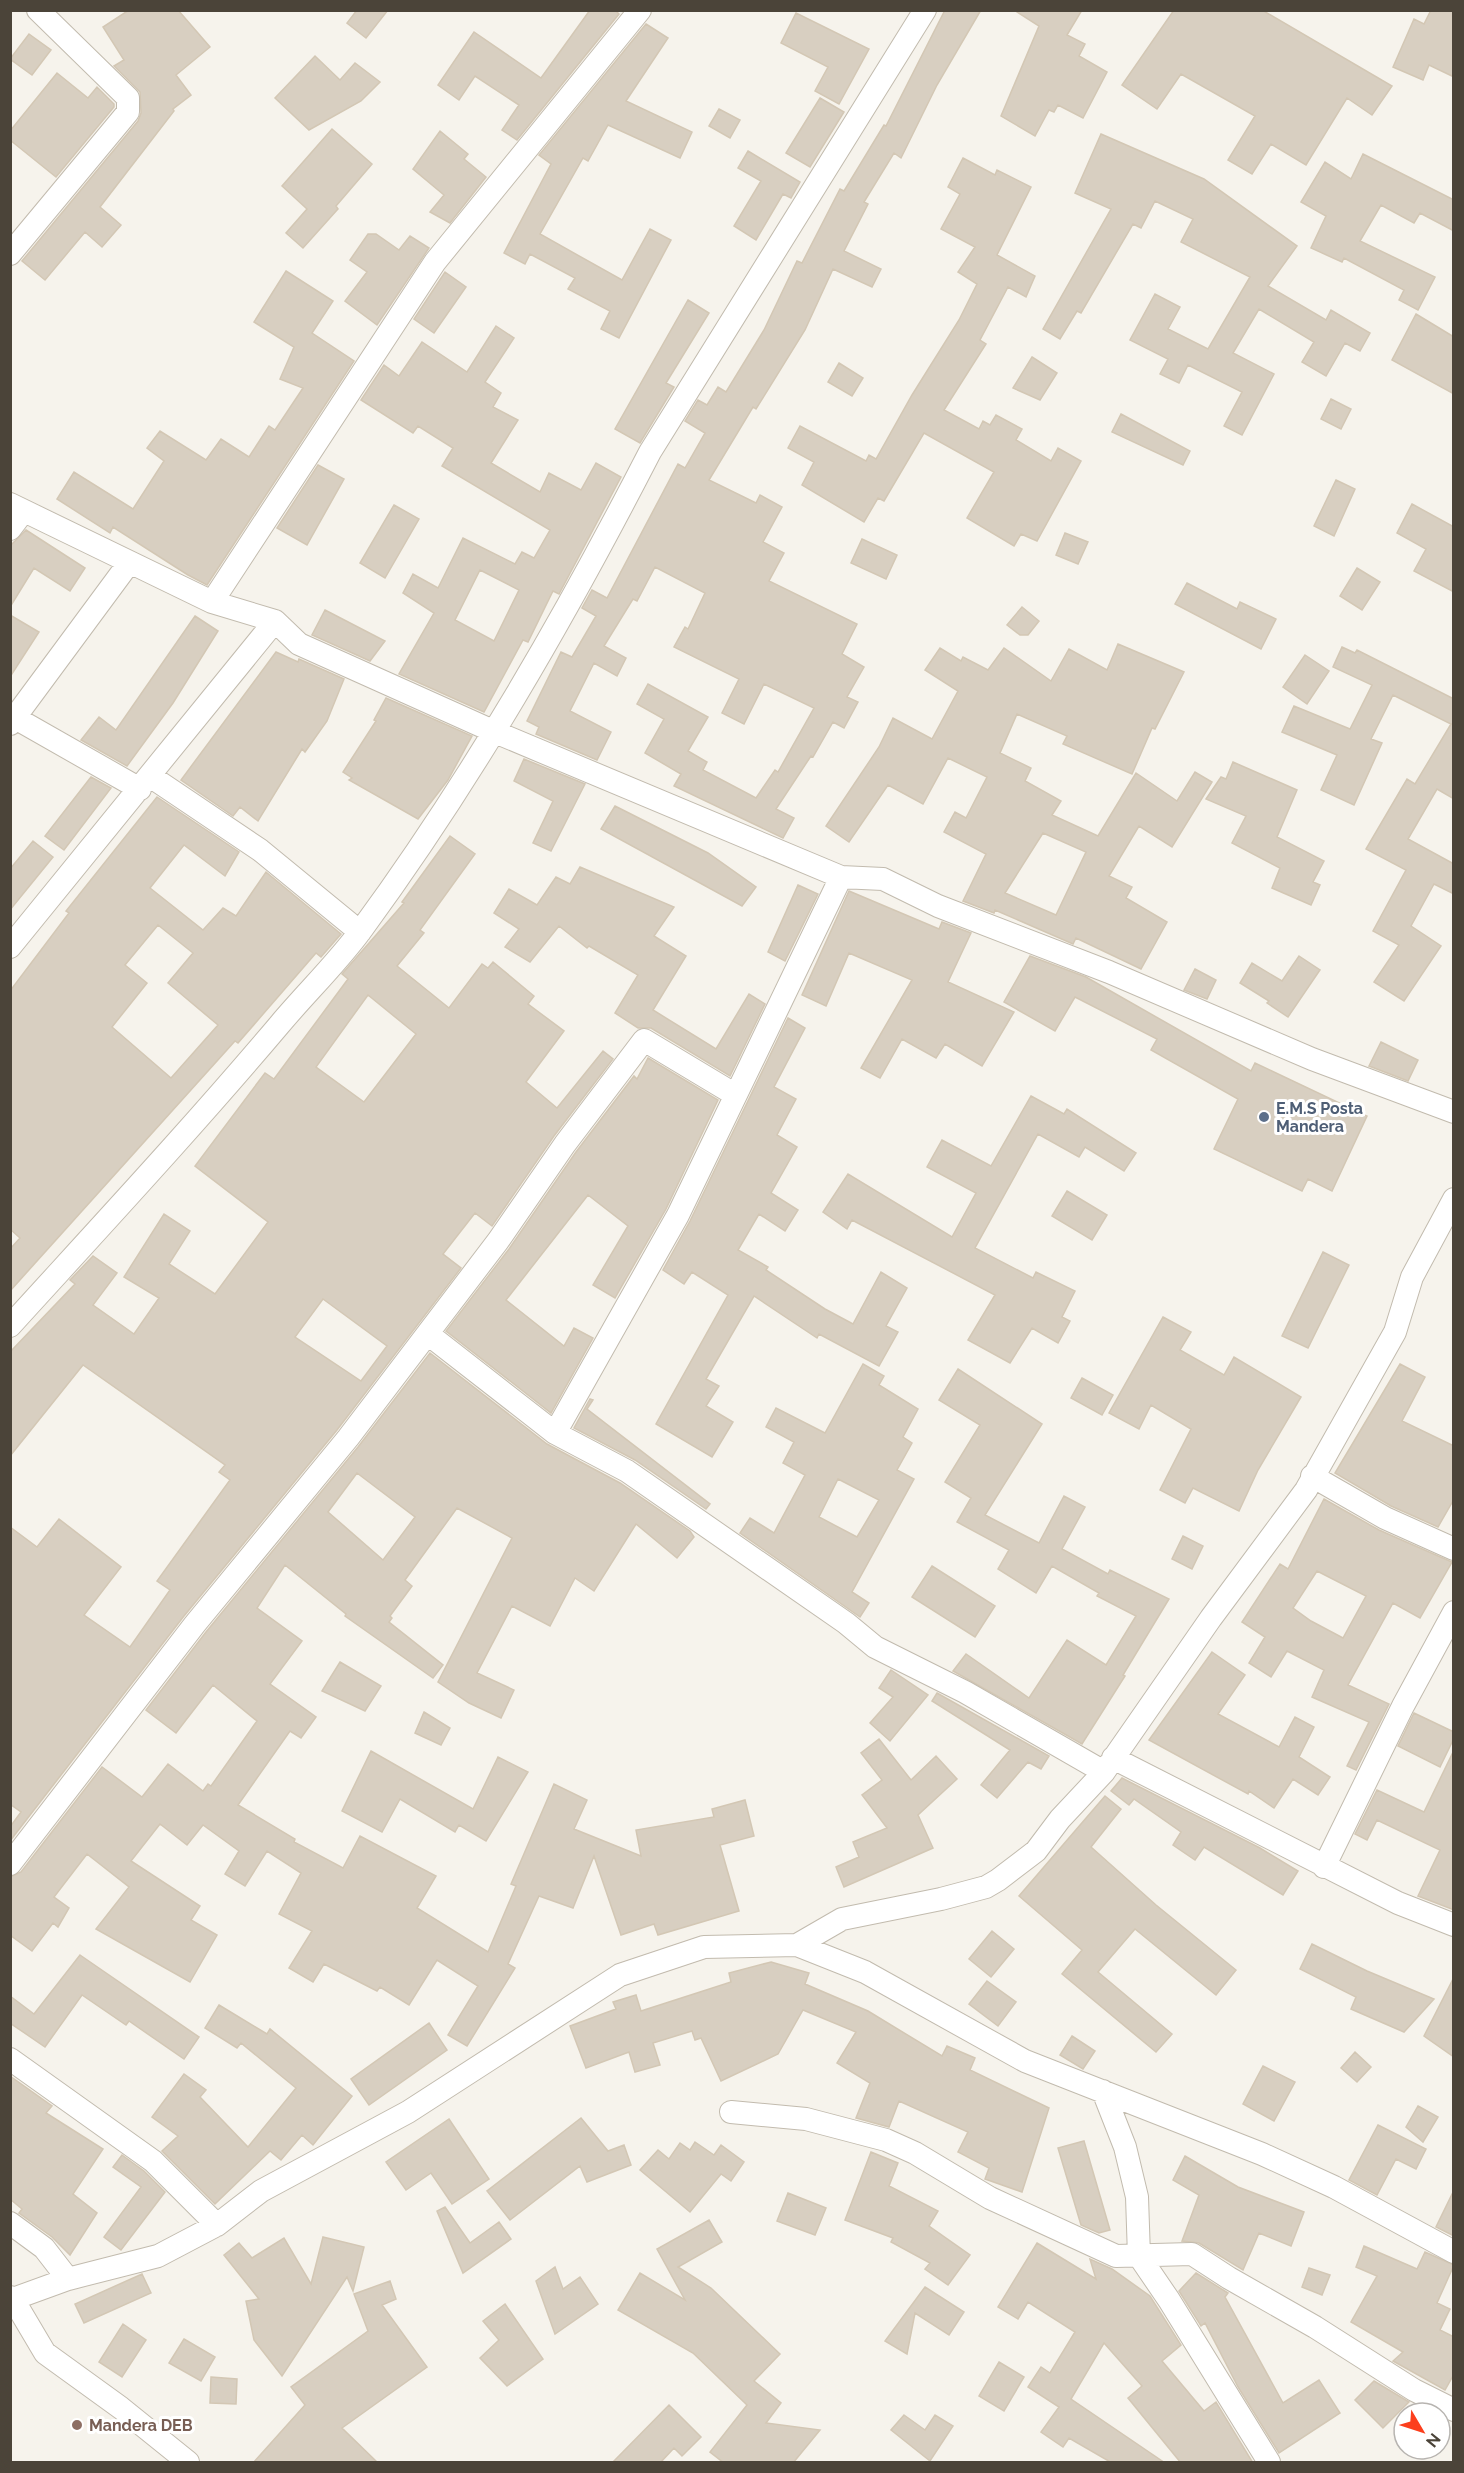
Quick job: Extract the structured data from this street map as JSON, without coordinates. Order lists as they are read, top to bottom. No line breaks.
{"places":["E.M.S Posta Mandera","Mandera DEB"],"north":"bottom right"}
